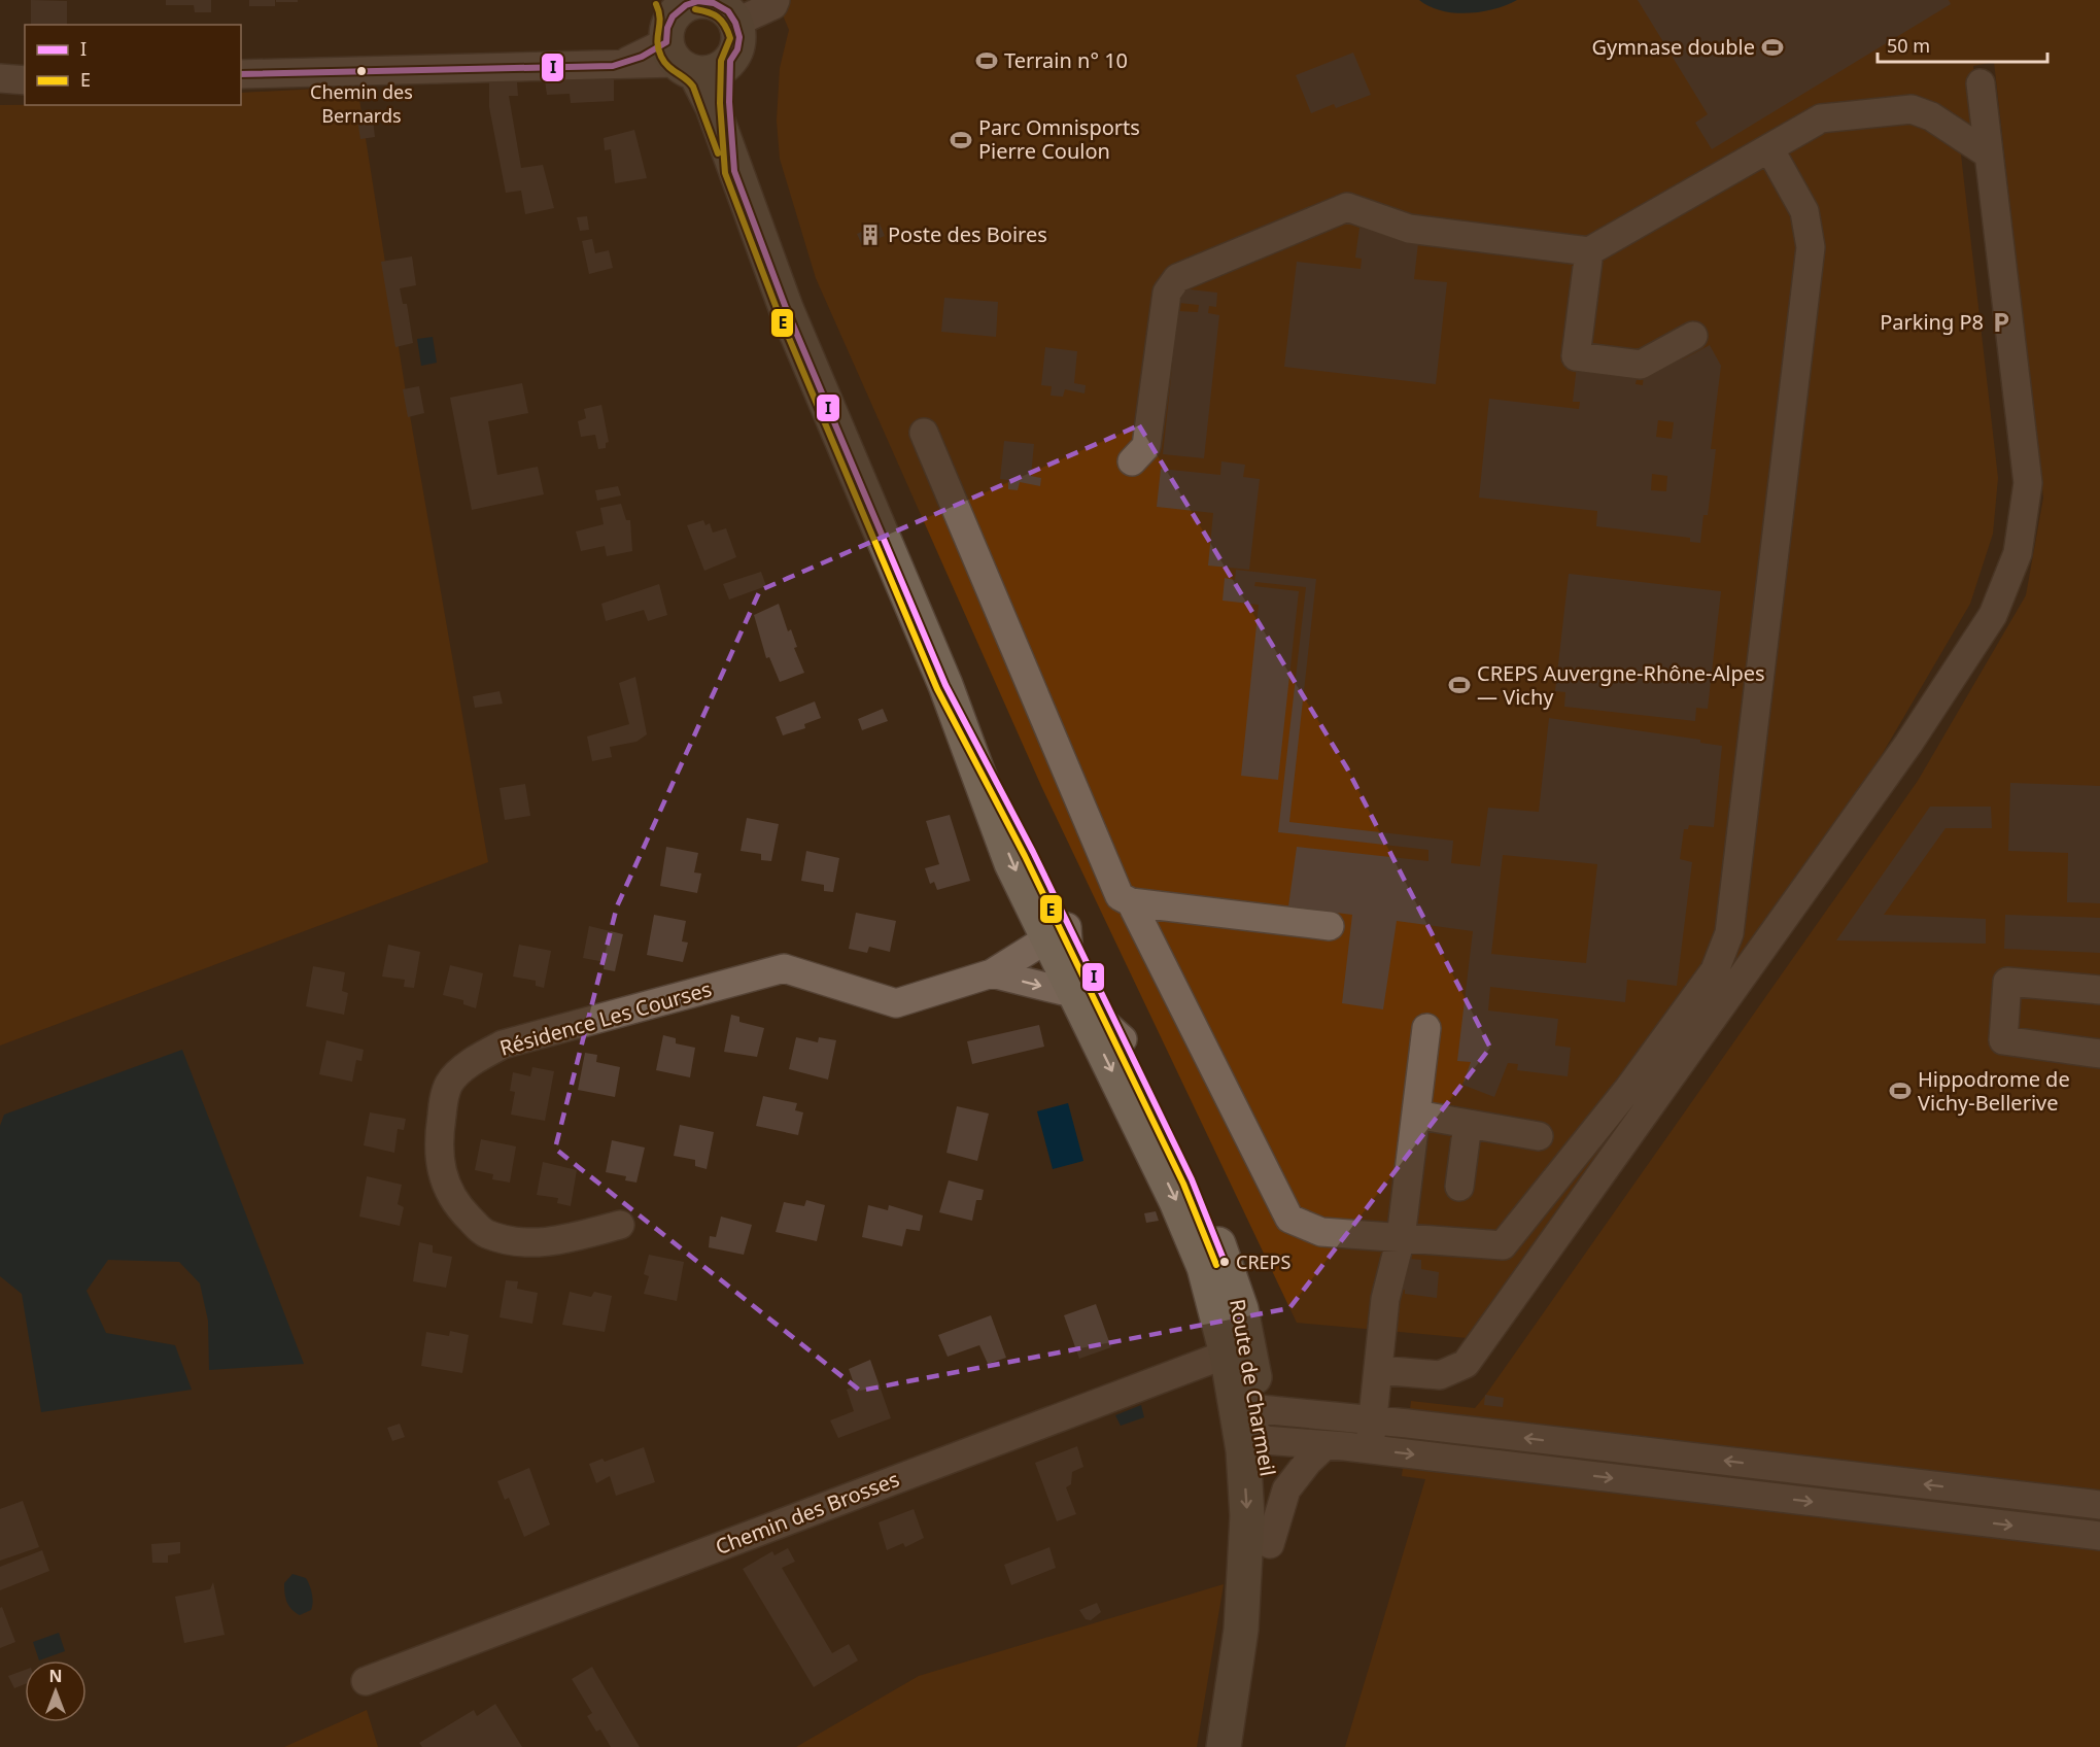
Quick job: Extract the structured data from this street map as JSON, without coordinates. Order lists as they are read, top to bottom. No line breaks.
{"streets":{"main road":["Route de Charmeil"],"street":["Résidence Les Courses","Chemin des Brosses"]},"crossings":[["Résidence Les Courses","Route de Charmeil"],["Route de Charmeil","Chemin des Brosses"]],"places":{"sports":["Gymnase double","Terrain n° 10","Parc Omnisports Pierre Coulon","CREPS Auvergne-Rhône-Alpes — Vichy","Hippodrome de Vichy-Bellerive"],"other":["Chemin des Bernards","CREPS"],"building":["Poste des Boires"],"parking":["Parking P8"]},"lines":["transit line I","transit line E"],"legend":["I","E"],"scale_bar":"50 m","north":"top"}
